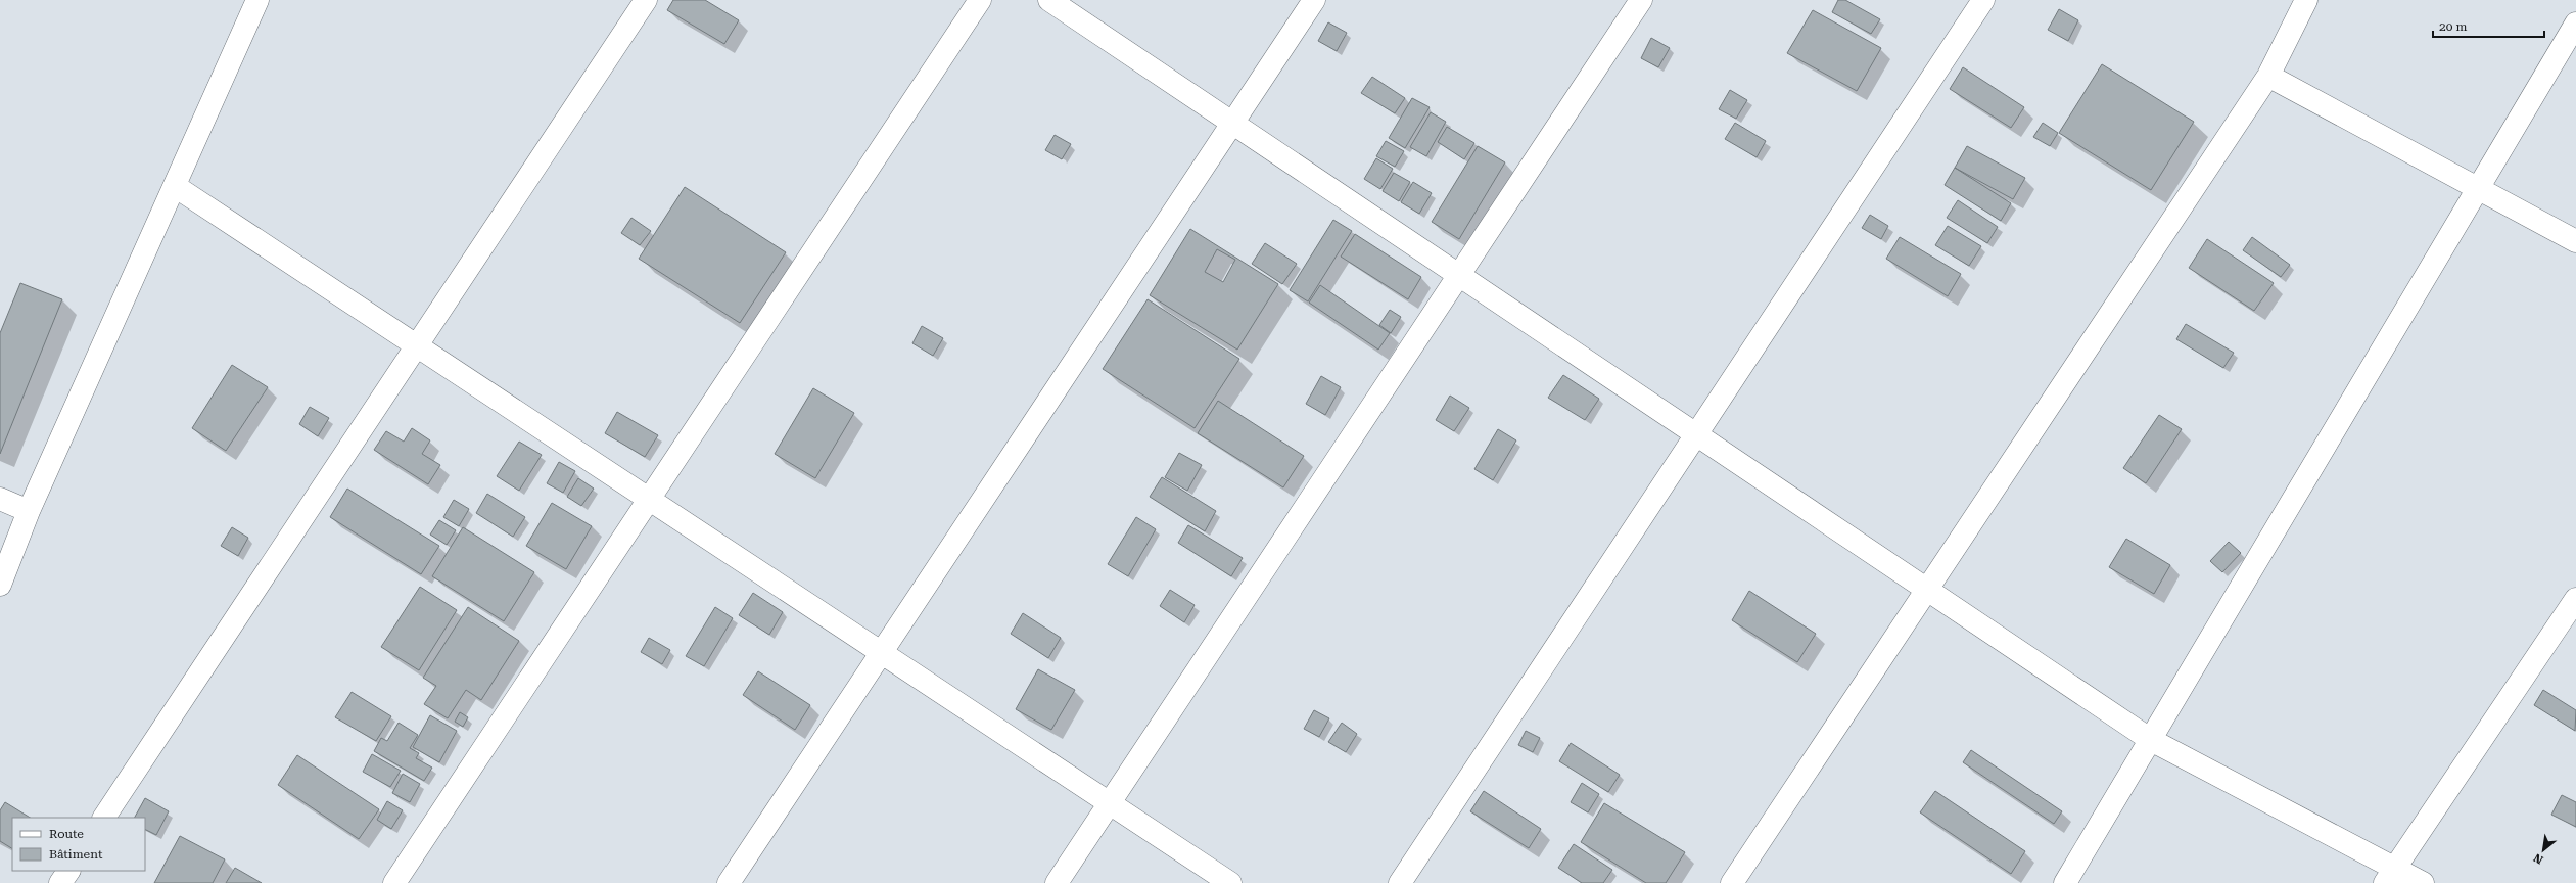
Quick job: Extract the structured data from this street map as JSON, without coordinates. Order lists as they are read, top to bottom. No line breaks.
{"legend":["Route","Bâtiment"],"scale_bar":"20 m","north":"bottom left"}
